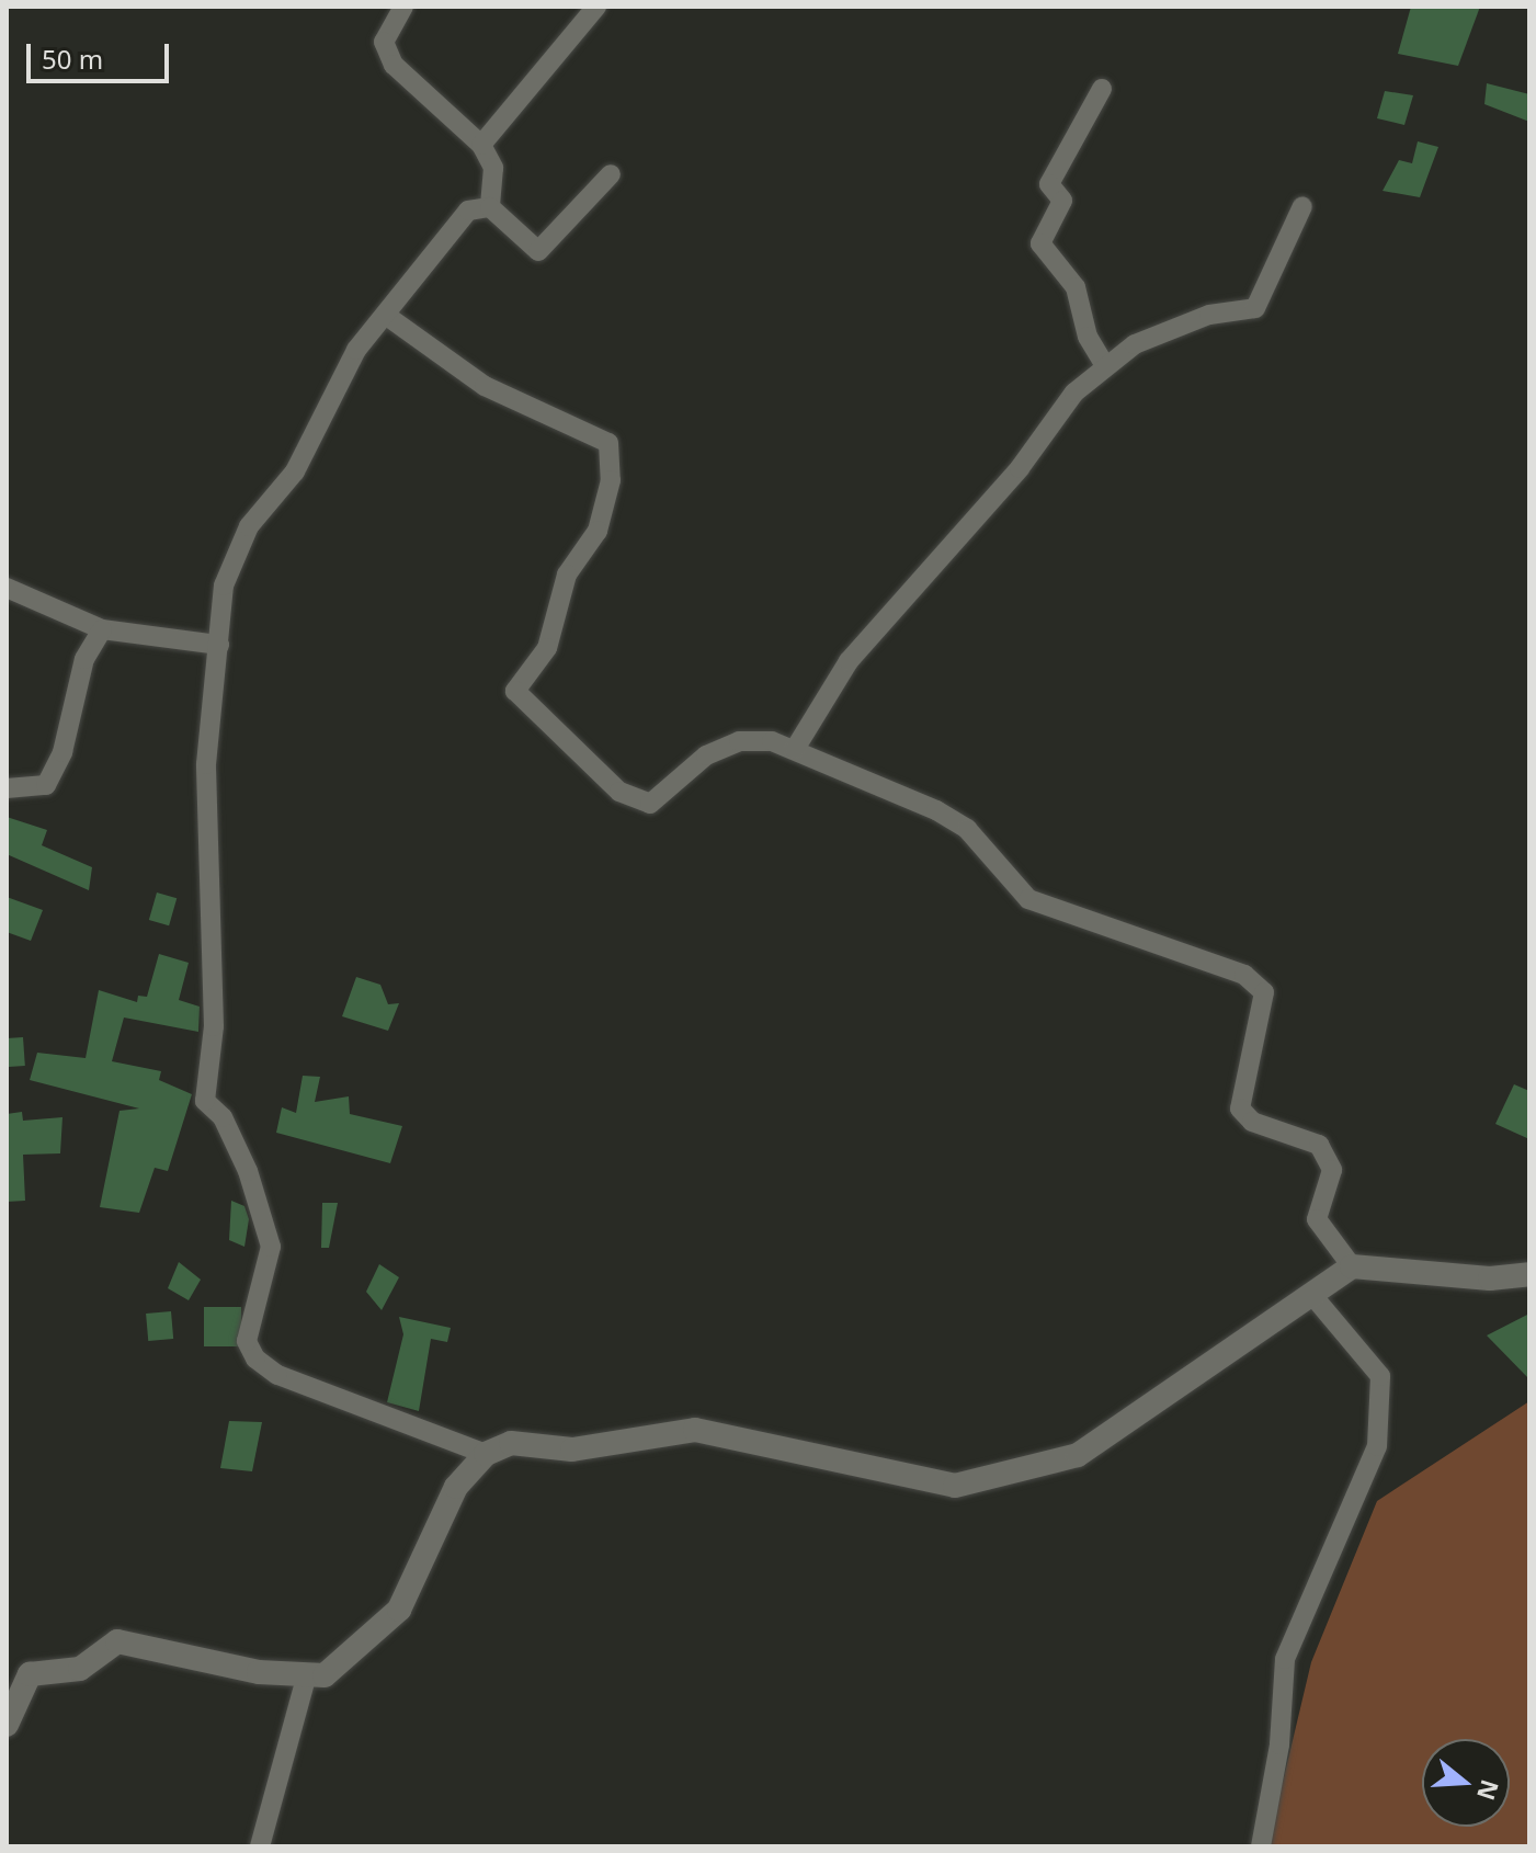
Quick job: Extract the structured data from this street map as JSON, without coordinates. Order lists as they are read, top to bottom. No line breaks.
{"scale_bar":"50 m","north":"right"}
